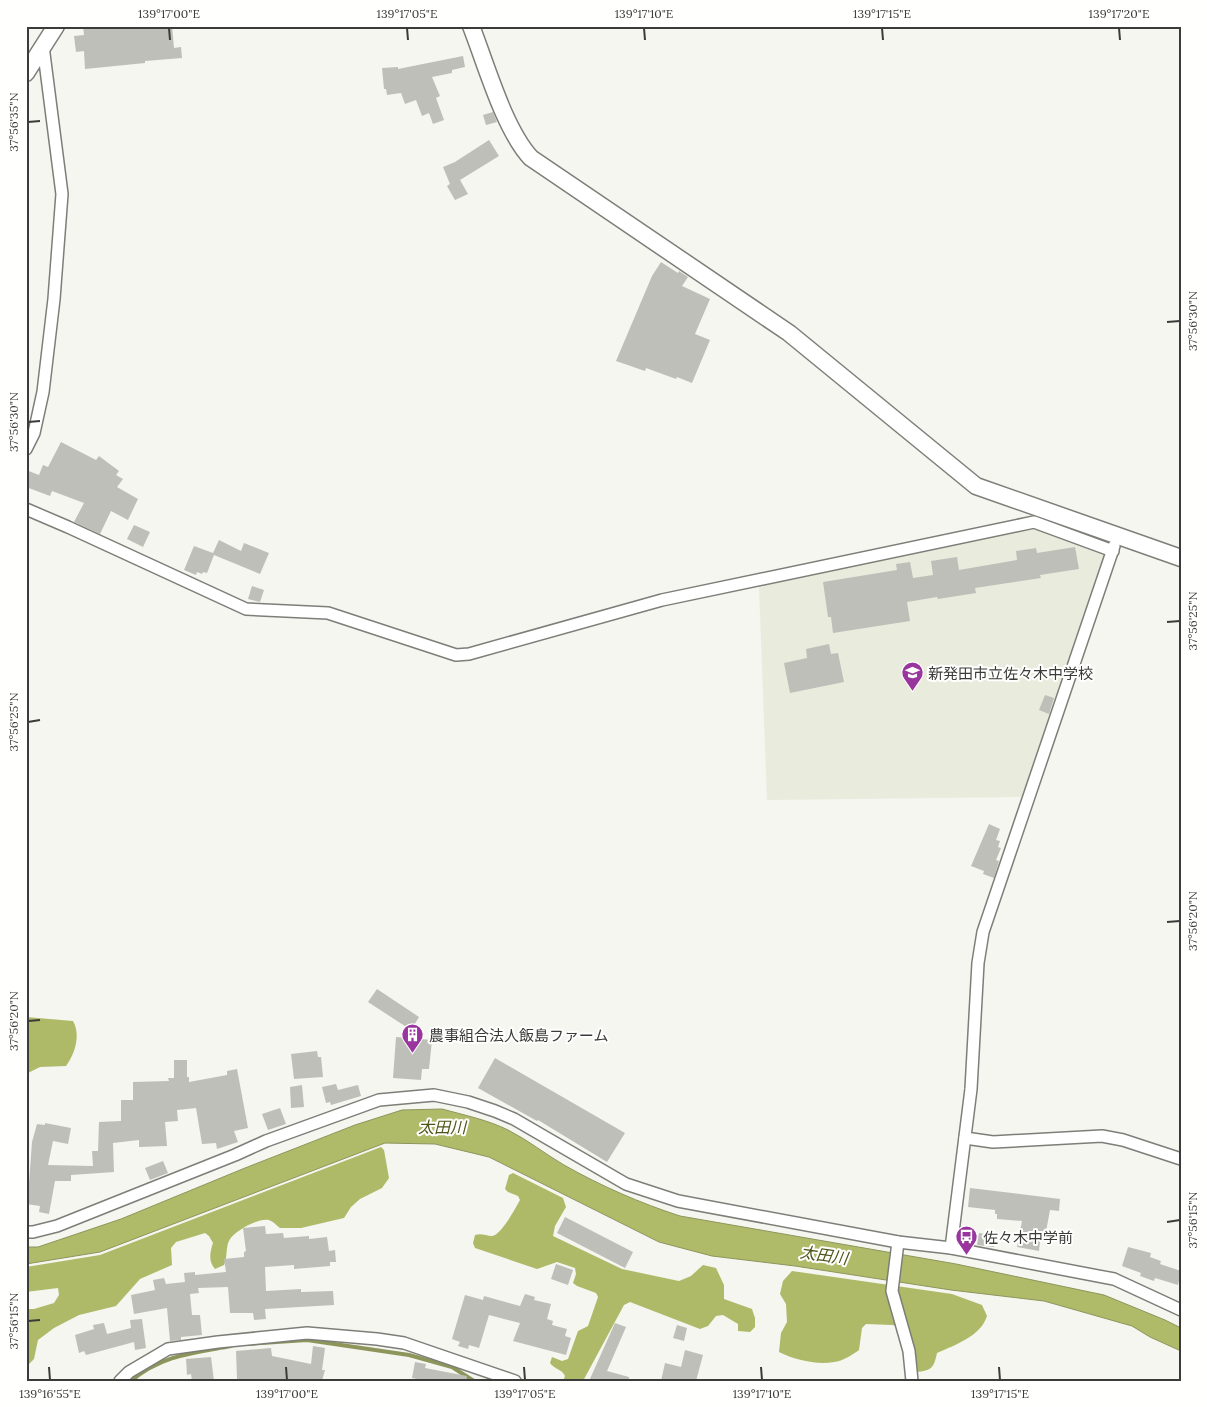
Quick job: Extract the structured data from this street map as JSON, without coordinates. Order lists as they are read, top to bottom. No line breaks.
{"water":["太田川"],"places":{"school or university":["新発田市立佐々木中学校"],"building":["農事組合法人飯島ファーム"],"bus stop":["佐々木中学前"]},"coordinates":["139°17'00\"E","139°17'05\"E","139°17'10\"E","139°17'15\"E","139°17'20\"E","37°56'35\"N","37°56'30\"N","37°56'25\"N","37°56'20\"N","37°56'15\"N","139°16'55\"E"]}
